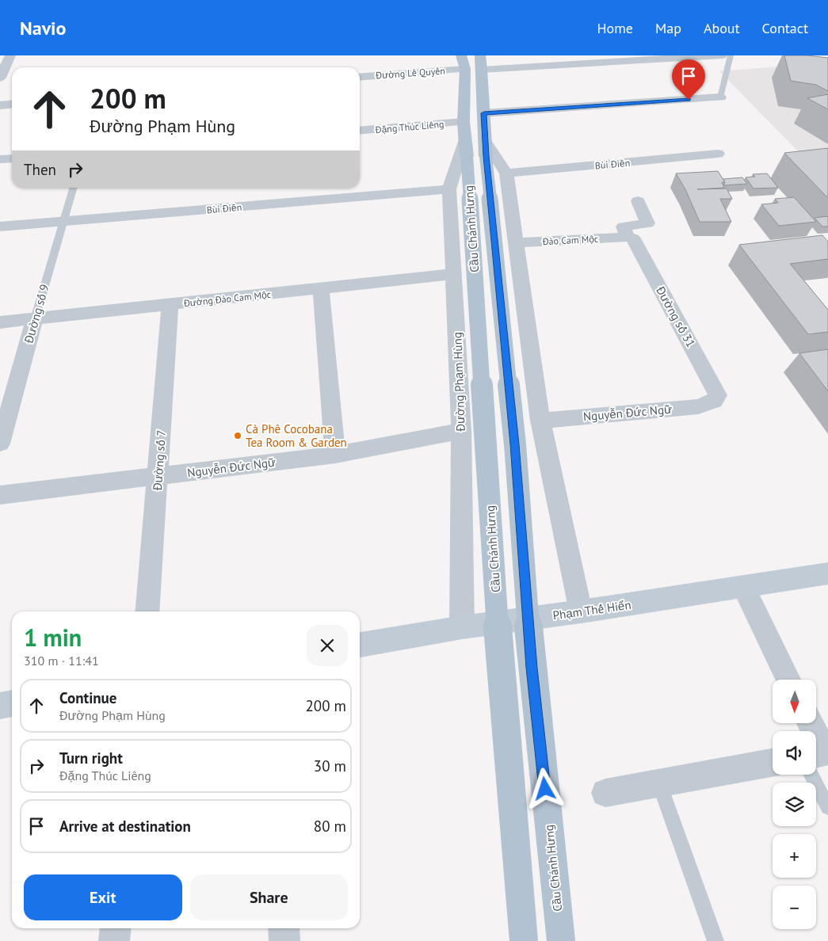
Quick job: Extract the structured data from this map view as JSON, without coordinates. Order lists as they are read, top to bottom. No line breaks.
{"streets":{"main road":["Cầu Chánh Hưng","Đường Phạm Hùng","Phạm Thế Hiển"],"street":["Đường Lê Quyên","Đặng Thúc Liêng","Bùi Điền","Đào Cam Mộc","Đường Đào Cam Mộc","Đường số 9","Đường số 31","Nguyễn Đức Ngữ","Đường số 7"]},"crossings":[["Đường Lê Quyên","Đường Phạm Hùng"],["Đặng Thúc Liêng","Cầu Chánh Hưng"],["Đặng Thúc Liêng","Đường Phạm Hùng"],["Bùi Điền","Đường số 9"],["Bùi Điền","Đường Phạm Hùng"],["Cầu Chánh Hưng","Đường Phạm Hùng"],["Đào Cam Mộc","Đường số 31"],["Đường Đào Cam Mộc","Đường số 9"],["Đường Đào Cam Mộc","Đường Phạm Hùng"],["Đường Đào Cam Mộc","Đường số 7"],["Đường số 31","Nguyễn Đức Ngữ"],["Đường Phạm Hùng","Nguyễn Đức Ngữ"],["Đường Phạm Hùng","Phạm Thế Hiển"],["Nguyễn Đức Ngữ","Đường số 7"]],"places":["Cà Phê Cocobana Tea Room & Garden"],"north":"bottom","page":{"header":"Navio","nav":["Home","Map","About","Contact"],"turn":["200 m","Đường Phạm Hùng"],"then":"Then","heading":["1 min","310 m · 11:41"],"list":[{"name":"Continue","note":"Đường Phạm Hùng","value":"200 m"},{"name":"Turn right","note":"Đặng Thúc Liêng","value":"30 m"},{"name":"Arrive at destination","value":"80 m"}],"map_buttons":["+","−"],"buttons":["Exit","Share"]}}
